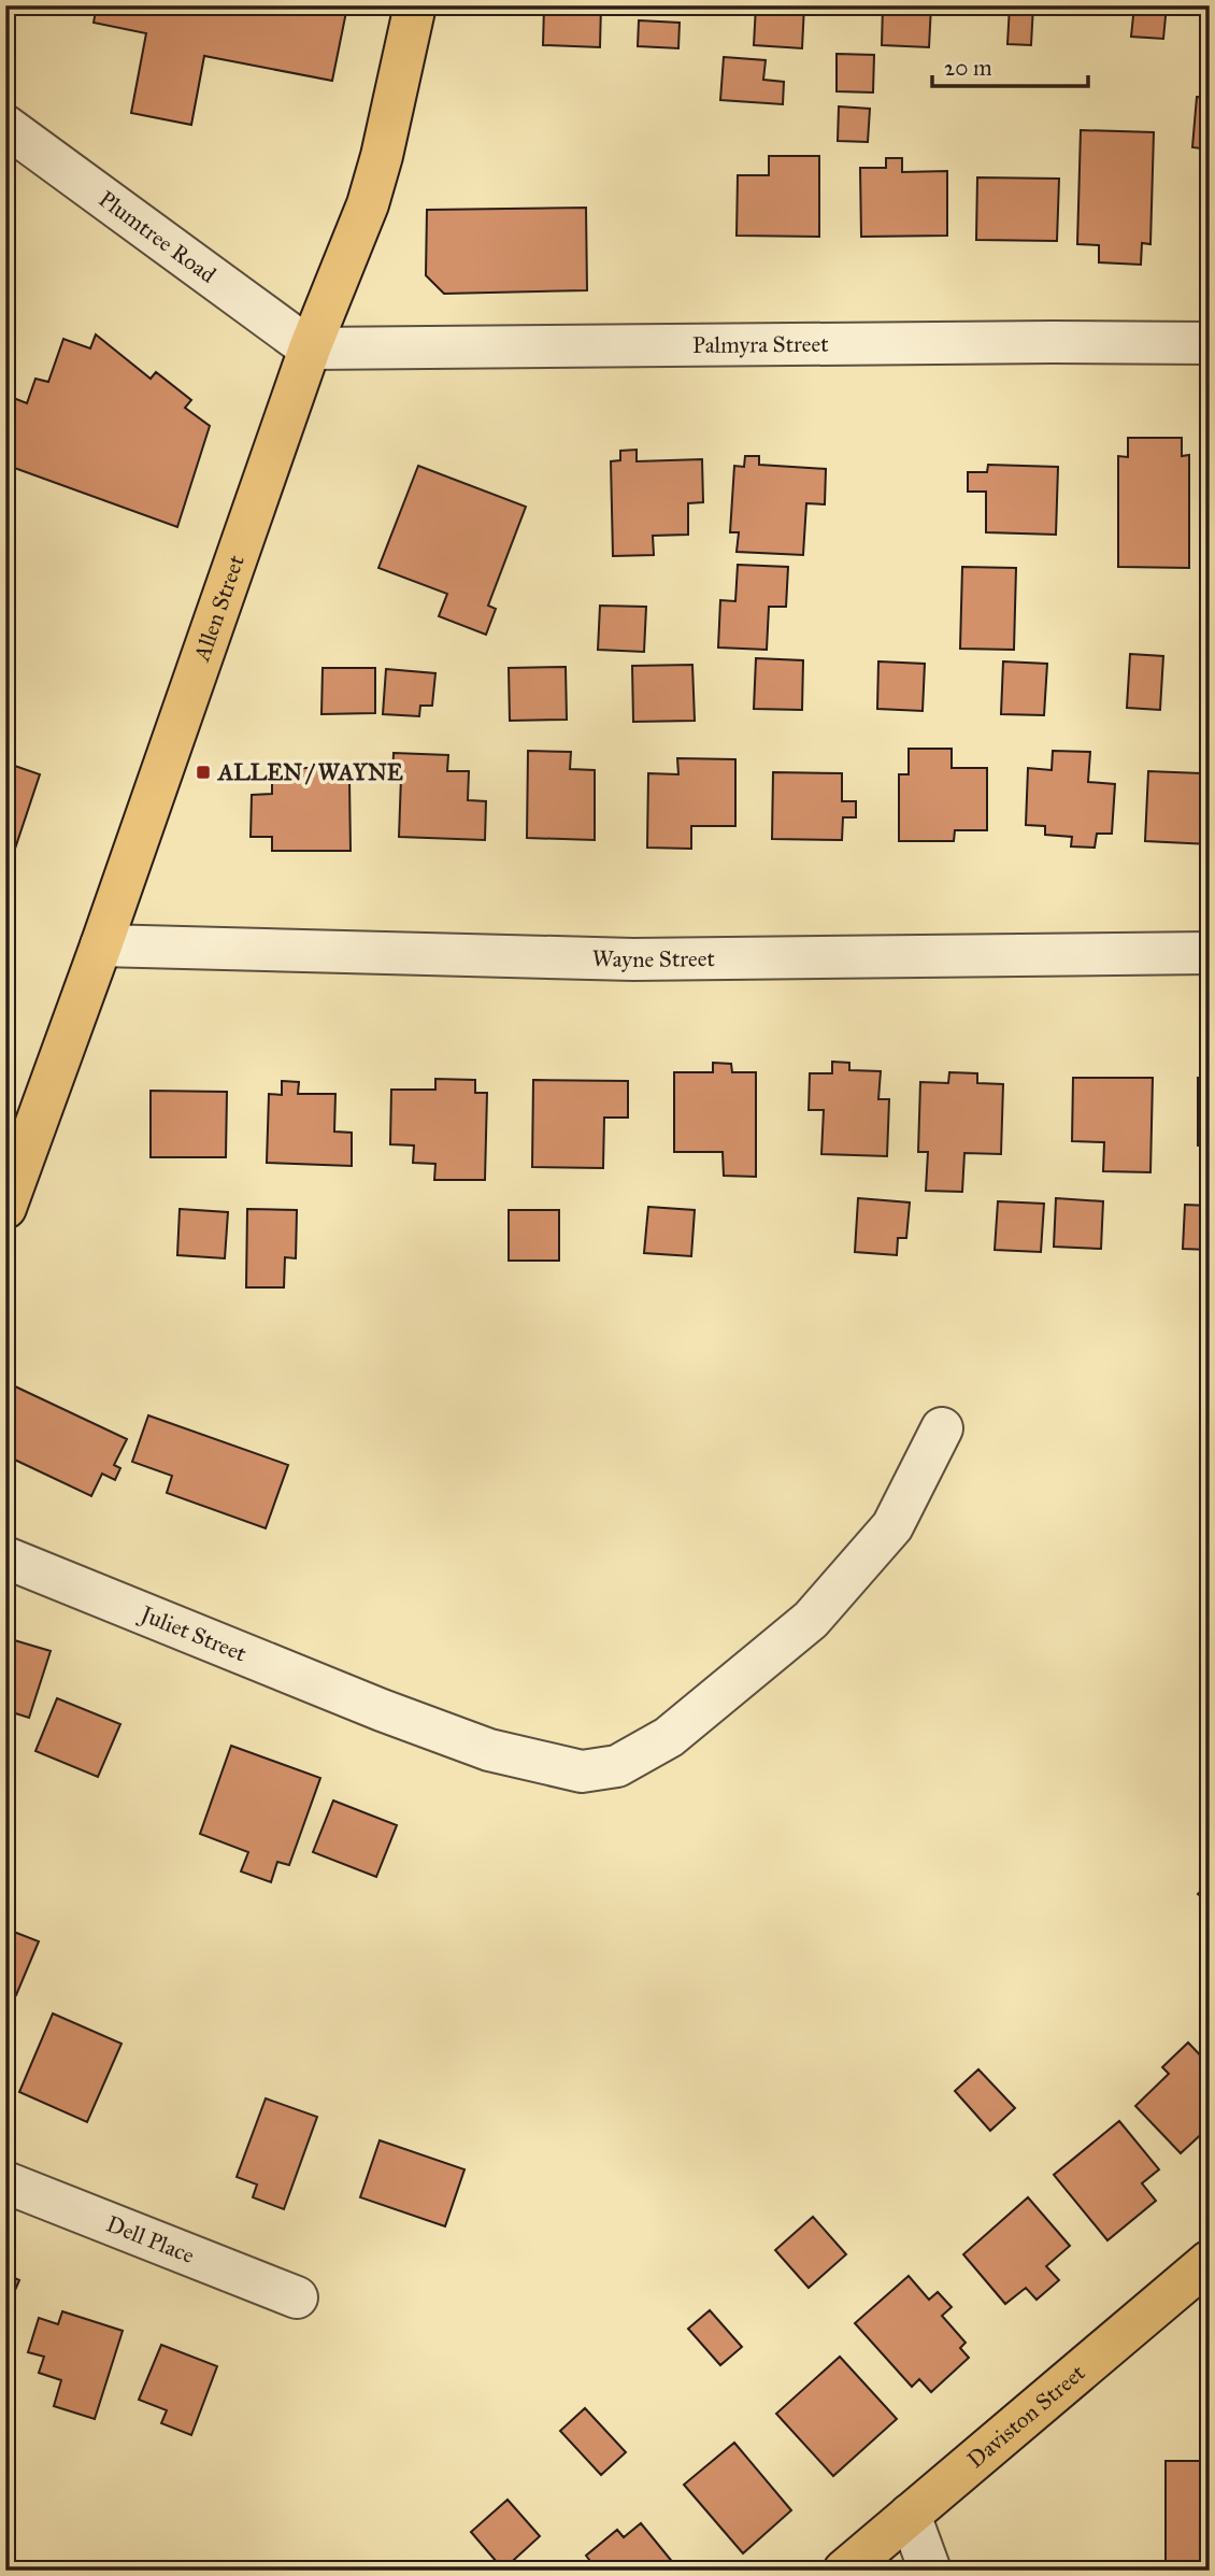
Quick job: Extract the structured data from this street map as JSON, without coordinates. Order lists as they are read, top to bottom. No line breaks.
{"streets":{"main road":["Allen Street","Daviston Street"],"street":["Plumtree Road","Palmyra Street","Wayne Street","Juliet Street","Dell Place"]},"crossings":[["Plumtree Road","Palmyra Street"],["Plumtree Road","Allen Street"],["Palmyra Street","Allen Street"],["Allen Street","Wayne Street"]],"places":{"transit":["ALLEN / WAYNE"]},"scale_bar":"20 m"}
